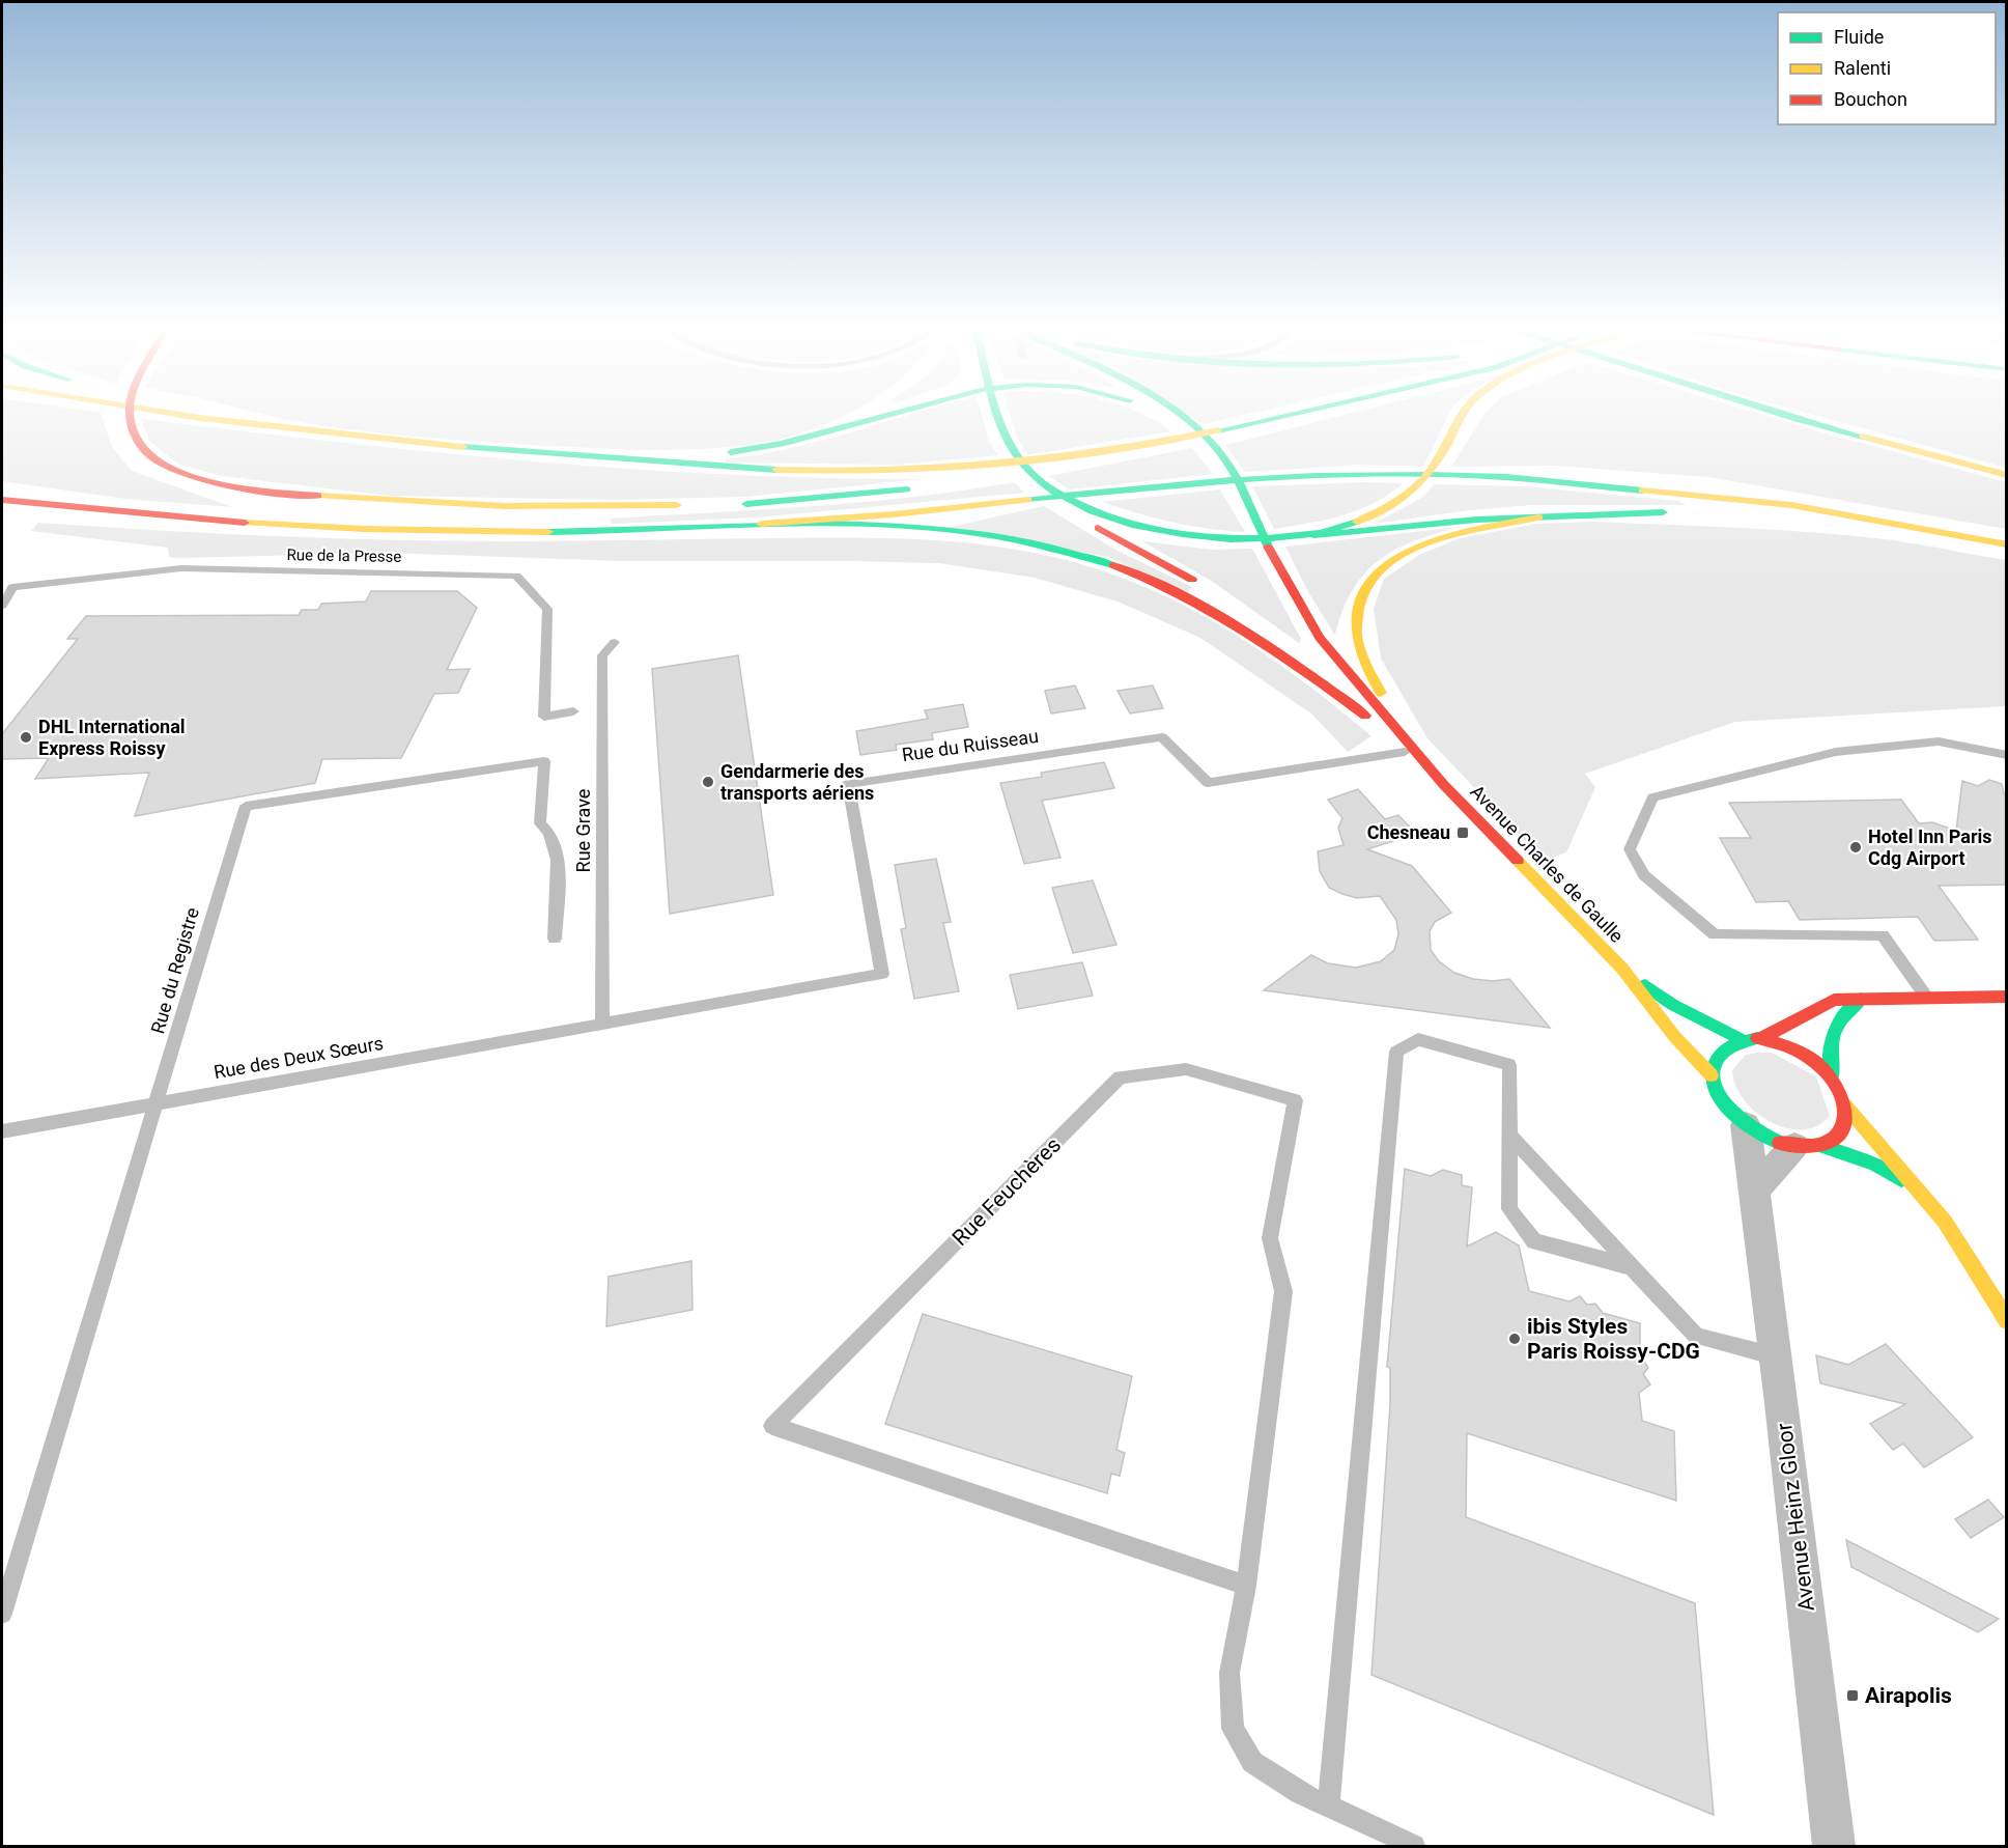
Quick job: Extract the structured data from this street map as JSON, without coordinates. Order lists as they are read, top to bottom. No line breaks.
{"streets":{"main road":["Avenue Charles de Gaulle"],"street":["Avenue Heinz Gloor"],"lane":["Rue de la Presse","Rue du Ruisseau","Rue Grave","Rue du Registre","Rue des Deux Sœurs","Rue Feuchères"]},"crossings":[["Rue du Ruisseau","Rue Grave"],["Rue du Ruisseau","Avenue Charles de Gaulle"],["Rue du Ruisseau","Rue des Deux Sœurs"],["Rue Grave","Rue des Deux Sœurs"],["Avenue Charles de Gaulle","Avenue Heinz Gloor"],["Rue du Registre","Rue des Deux Sœurs"]],"places":{"other":["DHL International Express Roissy","Gendarmerie des transports aériens","Hotel Inn Paris Cdg Airport","ibis Styles Paris Roissy-CDG"],"transit":["Chesneau","Airapolis"]},"legend":["Fluide","Ralenti","Bouchon"]}
